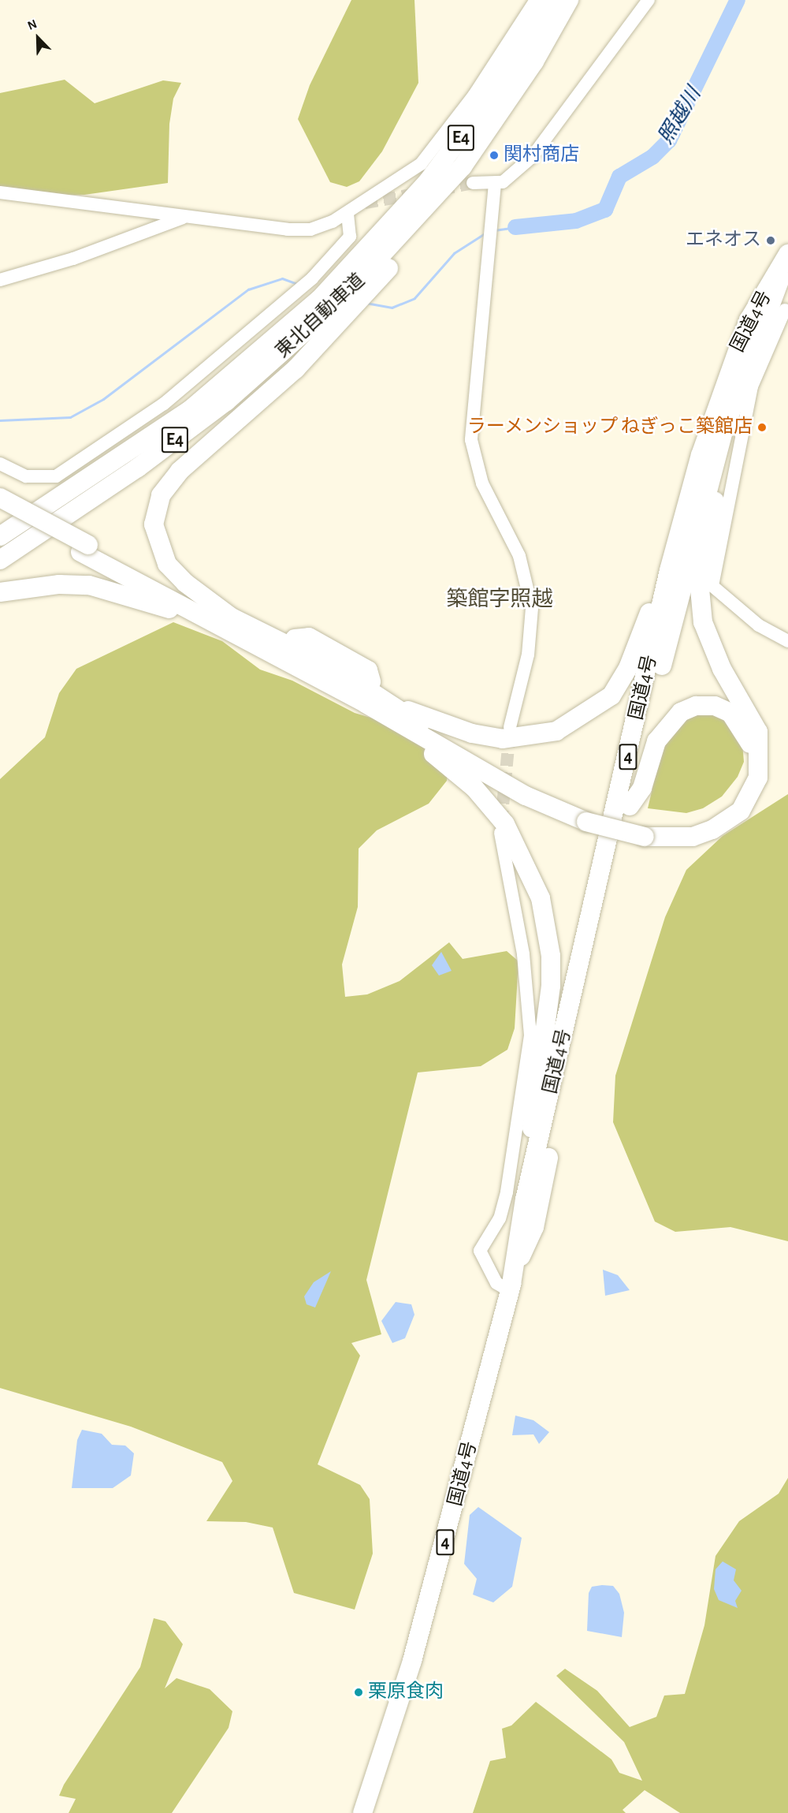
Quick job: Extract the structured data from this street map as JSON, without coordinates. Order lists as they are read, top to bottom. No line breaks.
{"streets":{"highway":["E4","東北自動車道","国道4号","4"]},"crossings":[["E4","東北自動車道"]],"districts":["築館字照越"],"water":["照越川"],"places":["関村商店","エネオス","ラーメンショップ ねぎっこ築館店","栗原食肉"],"north":"top left"}
